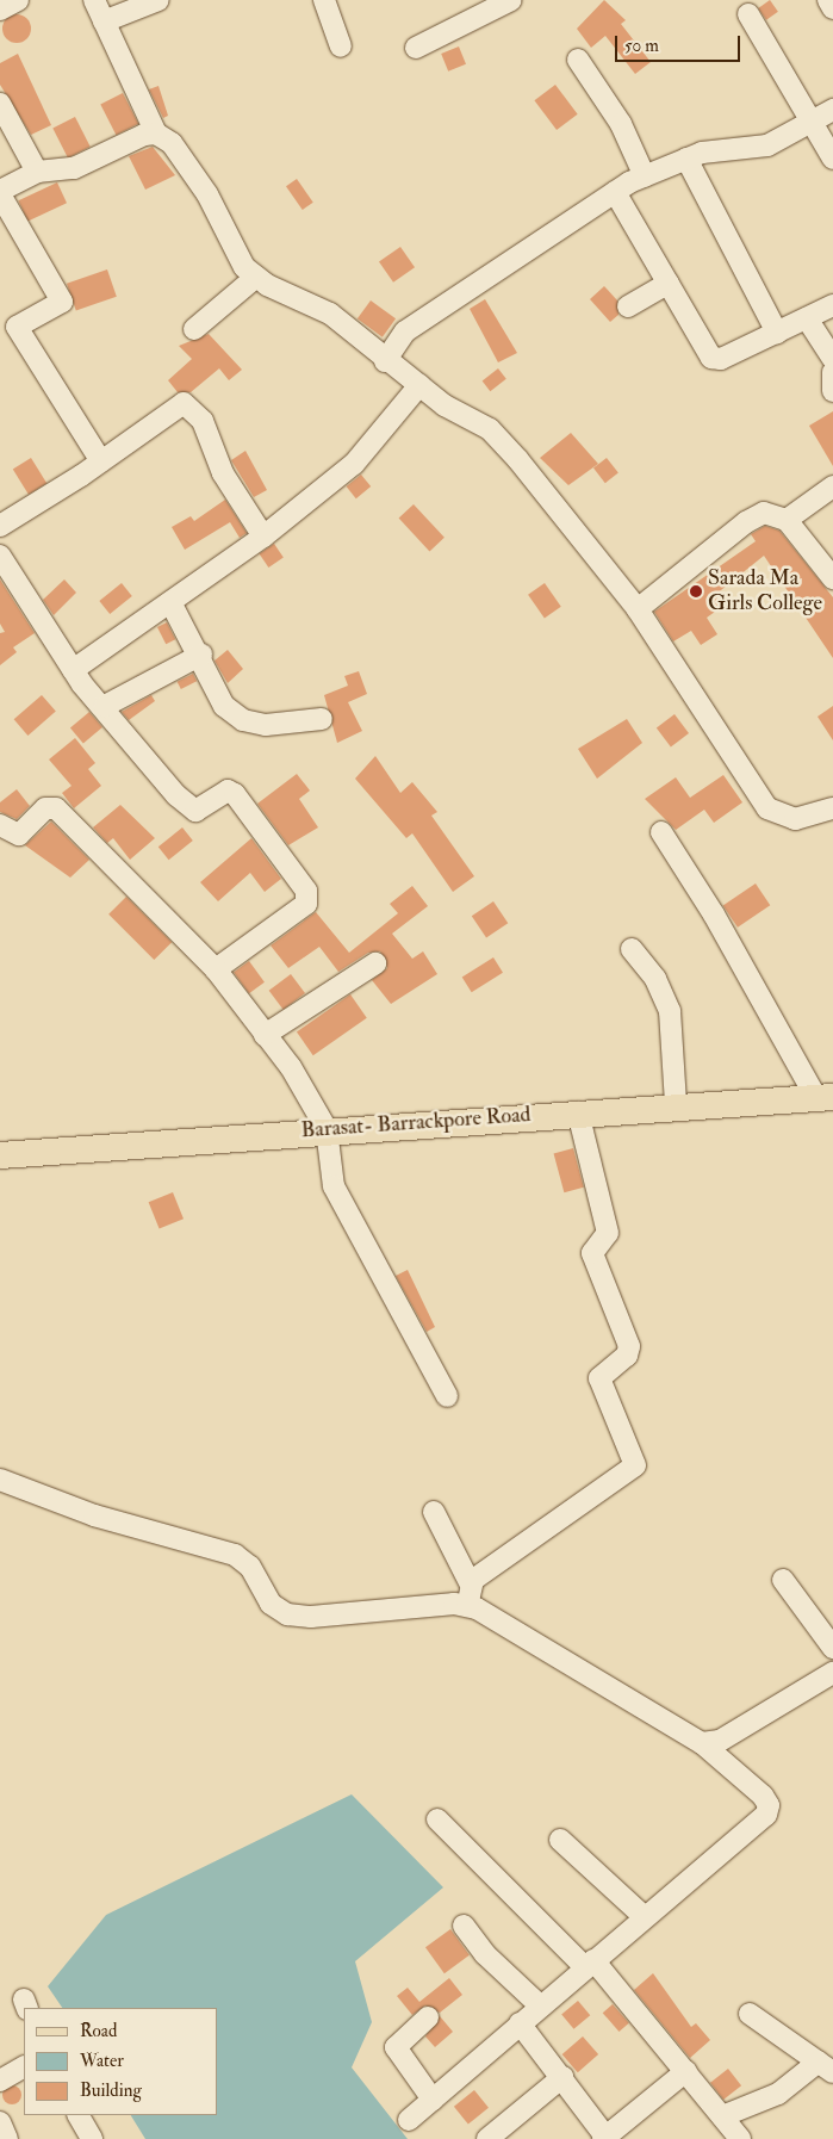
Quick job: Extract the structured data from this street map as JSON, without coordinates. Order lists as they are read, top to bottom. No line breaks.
{"streets":{"main road":["Barasat- Barrackpore Road"]},"places":["Sarada Ma Girls College"],"legend":["Road","Water","Building"],"scale_bar":"50 m"}
